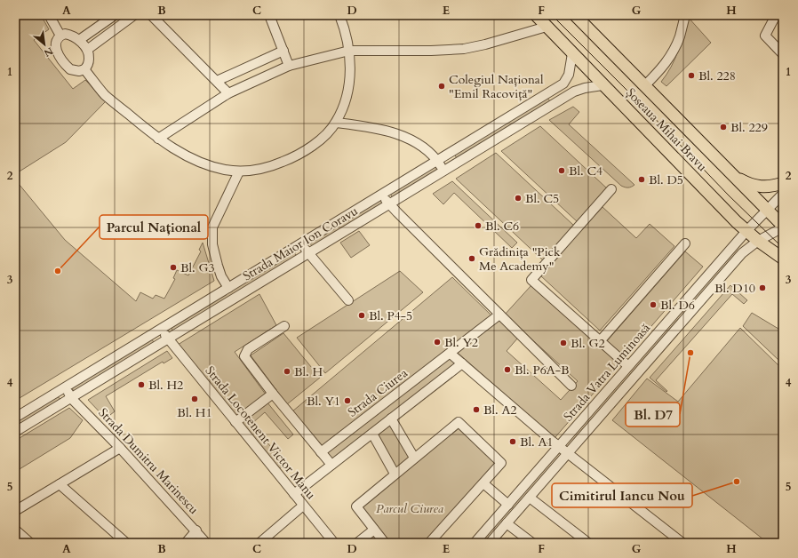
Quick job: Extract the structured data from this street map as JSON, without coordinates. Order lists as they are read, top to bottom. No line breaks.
{"streets":{"main road":["Șoseaua Mihai Bravu"],"street":["Strada Maior Ion Coravu","Strada Vatra Luminoasă","Strada Ciurea","Strada Locotenent Victor Manu","Strada Dumitru Marinescu"]},"crossings":[["Șoseaua Mihai Bravu","Strada Maior Ion Coravu"],["Șoseaua Mihai Bravu","Strada Vatra Luminoasă"],["Strada Maior Ion Coravu","Strada Locotenent Victor Manu"],["Strada Maior Ion Coravu","Strada Dumitru Marinescu"]],"parks":["Parcul Ciurea"],"places":["Bl. 228","Colegiul Național \"Emil Racoviță\"","Bl. 229","Bl. C4","Bl. D5","Bl. C5","Bl. C6","Grădinița \"Pick Me Academy\"","Bl. G3","Parcul Național","Bl. D10","Bl. D6","Bl. P4-5","Bl. Y2","Bl. G2","Bl. D7","Bl. P6A-B","Bl. H","Bl. H2","Bl. H1","Bl. Y1","Bl. A2","Bl. A1","Cimitirul Iancu Nou"],"north":"bottom right","grid":{"columns":["A","B","C","D","E","F","G","H"],"rows":["1","2","3","4","5"]}}
